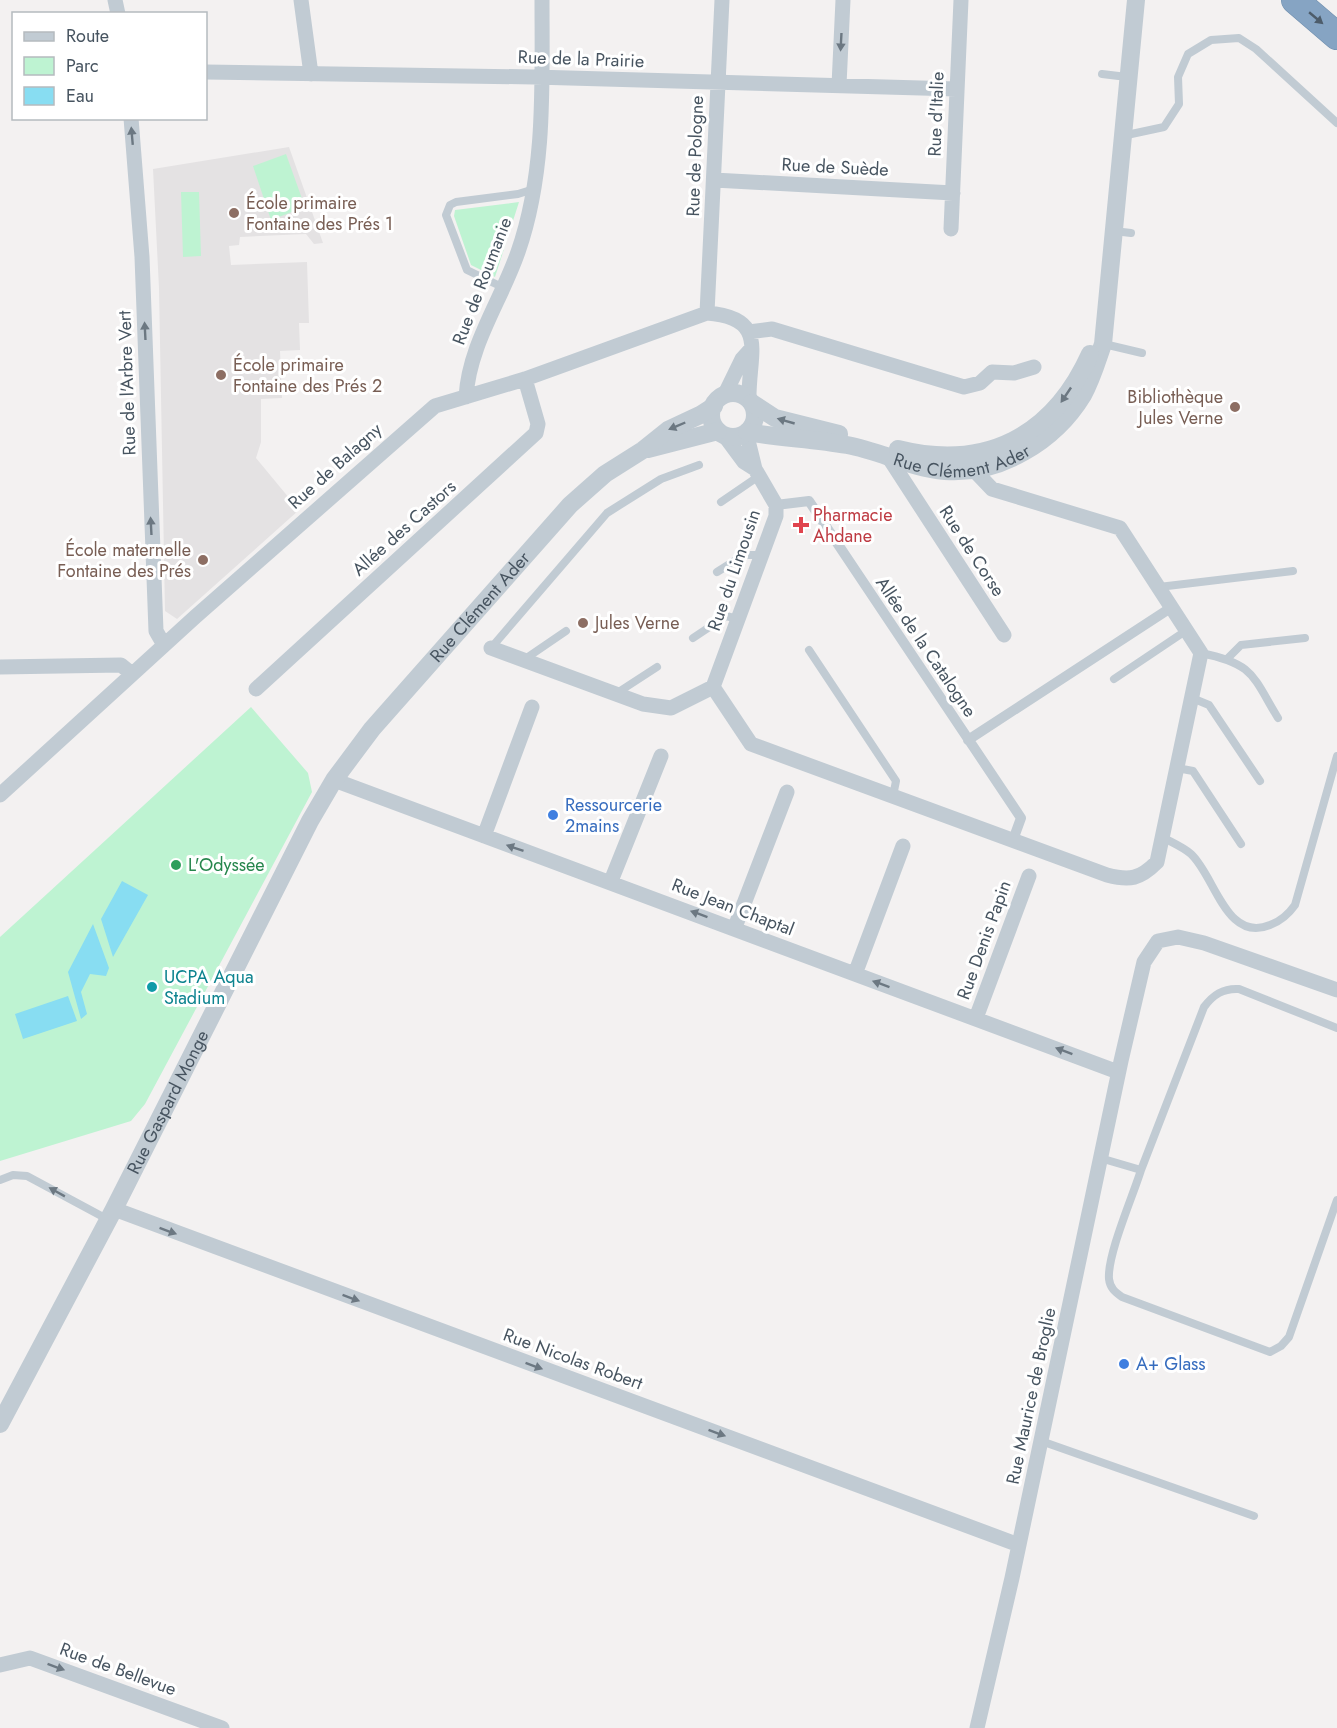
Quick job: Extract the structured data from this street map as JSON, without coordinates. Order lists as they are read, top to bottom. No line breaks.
{"streets":{"street":["Rue de la Prairie","Rue d'Italie","Rue de Pologne","Rue de Suède","Rue de Roumanie","Rue de l'Arbre Vert","Rue Clément Ader","Rue de Balagny","Allée des Castors","Rue de Corse","Rue du Limousin","Allée de la Catalogne","Rue Jean Chaptal","Rue Denis Papin","Rue Gaspard Monge","Rue Nicolas Robert","Rue Maurice de Broglie","Rue de Bellevue"]},"crossings":[["Rue de la Prairie","Rue d'Italie"],["Rue de la Prairie","Rue de Pologne"],["Rue de la Prairie","Rue de Roumanie"],["Rue d'Italie","Rue de Suède"],["Rue de Pologne","Rue de Suède"],["Rue de Pologne","Rue de Balagny"],["Rue de Roumanie","Rue de Balagny"],["Rue de l'Arbre Vert","Rue de Balagny"],["Rue Clément Ader","Rue de Corse"],["Rue Clément Ader","Rue du Limousin"],["Rue Clément Ader","Rue Jean Chaptal"],["Rue Clément Ader","Rue Gaspard Monge"],["Rue de Balagny","Allée des Castors"],["Rue du Limousin","Allée de la Catalogne"],["Rue Jean Chaptal","Rue Denis Papin"],["Rue Jean Chaptal","Rue Gaspard Monge"],["Rue Jean Chaptal","Rue Maurice de Broglie"],["Rue Gaspard Monge","Rue Nicolas Robert"],["Rue Nicolas Robert","Rue Maurice de Broglie"]],"one_way":["Rue de l'Arbre Vert","Rue Jean Chaptal","Rue Nicolas Robert","Rue de Bellevue"],"places":{"other":["École primaire Fontaine des Prés 1","École primaire Fontaine des Prés 2","Bibliothèque Jules Verne","École maternelle Fontaine des Prés","Jules Verne","Ressourcerie 2mains","L'Odyssée","UCPA Aqua Stadium","A+ Glass"],"health":["Pharmacie Ahdane"]},"legend":["Route","Parc","Eau"]}
